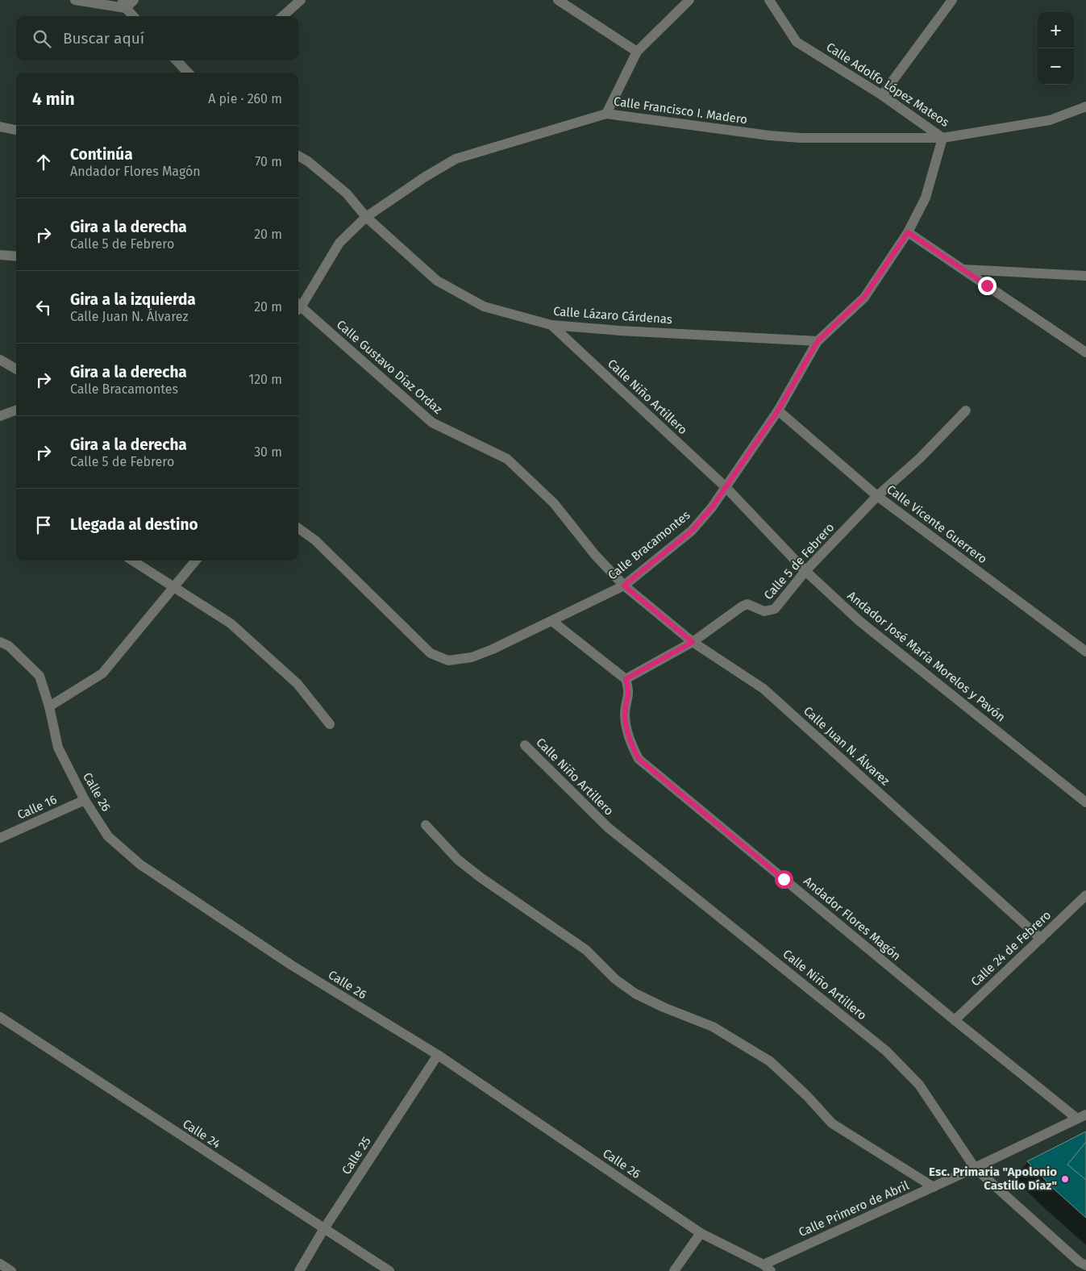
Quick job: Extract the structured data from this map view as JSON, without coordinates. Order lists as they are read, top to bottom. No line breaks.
{"streets":{"street":["Calle Adolfo López Mateos","Calle Francisco I. Madero","Calle Lázaro Cárdenas","Calle Gustavo Díaz Ordaz","Calle Niño Artillero","Calle Vicente Guerrero","Calle Bracamontes","Calle 5 de Febrero","Andador José María Morelos y Pavón","Calle Juan N. Álvarez","Calle 26","Calle 16","Andador Flores Magón","Calle 24 de Febrero","Calle 24","Calle 25","Calle Primero de Abril"]},"crossings":[["Calle Adolfo López Mateos","Calle Francisco I. Madero"],["Calle Adolfo López Mateos","Calle Bracamontes"],["Calle Francisco I. Madero","Calle Lázaro Cárdenas"],["Calle Francisco I. Madero","Calle Bracamontes"],["Calle Lázaro Cárdenas","Calle Niño Artillero"],["Calle Lázaro Cárdenas","Calle Bracamontes"],["Calle Gustavo Díaz Ordaz","Calle Bracamontes"],["Calle Gustavo Díaz Ordaz","Calle Juan N. Álvarez"],["Calle Niño Artillero","Calle Bracamontes"],["Calle Niño Artillero","Andador José María Morelos y Pavón"],["Calle Niño Artillero","Calle Primero de Abril"],["Calle Vicente Guerrero","Calle Bracamontes"],["Calle Vicente Guerrero","Calle 5 de Febrero"],["Calle Bracamontes","Andador José María Morelos y Pavón"],["Calle Bracamontes","Calle Juan N. Álvarez"],["Calle 5 de Febrero","Andador José María Morelos y Pavón"],["Calle 5 de Febrero","Calle Juan N. Álvarez"],["Calle 5 de Febrero","Andador Flores Magón"],["Calle Juan N. Álvarez","Calle 24 de Febrero"],["Calle 26","Calle 16"],["Calle 26","Calle 25"],["Calle 26","Calle Primero de Abril"],["Andador Flores Magón","Calle 24 de Febrero"],["Andador Flores Magón","Calle Primero de Abril"],["Calle 24","Calle 25"]],"places":["Esc. Primaria \"Apolonio Castillo Díaz\""],"page":{"map_buttons":["+","−"],"search":"Buscar aquí","heading":["4 min","A pie · 260 m"],"list":[["Continúa","Andador Flores Magón","70 m"],["Gira a la derecha","Calle 5 de Febrero","20 m"],["Gira a la izquierda","Calle Juan N. Álvarez","20 m"],["Gira a la derecha","Calle Bracamontes","120 m"],["Gira a la derecha","Calle 5 de Febrero","30 m"],"Llegada al destino"]}}
